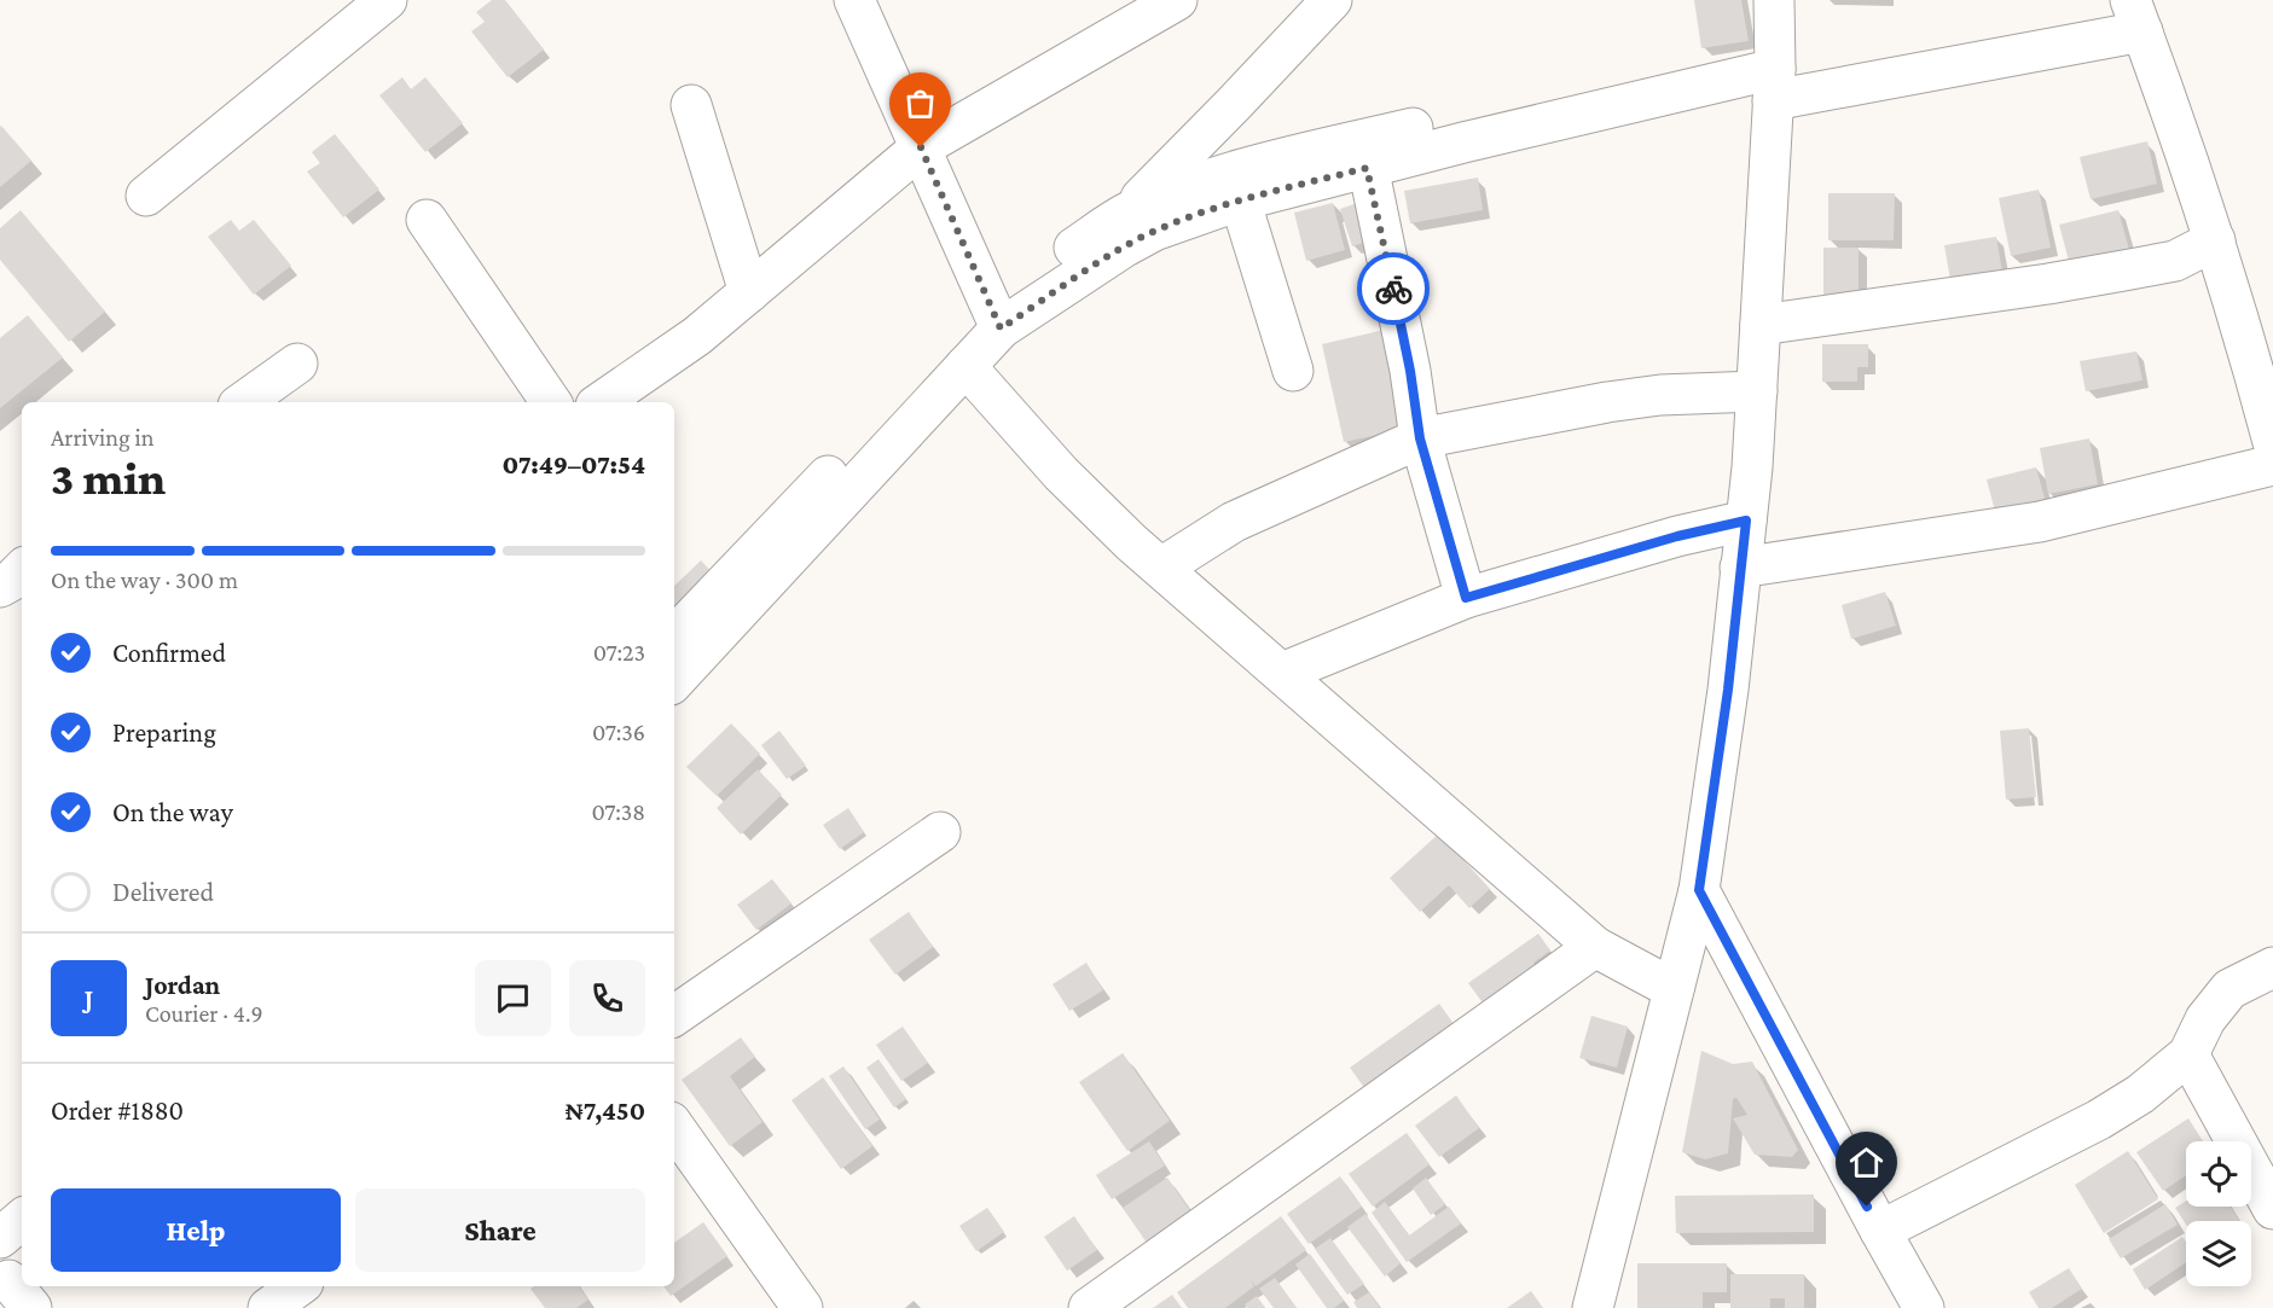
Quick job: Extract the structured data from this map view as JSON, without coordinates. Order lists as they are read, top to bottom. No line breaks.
{"page":{"heading":["3 min","Arriving in","07:49–07:54"],"panel":["Jordan","Courier · 4.9","Order #1880","₦7,450"],"bar":"On the way · 300 m","list":[["Confirmed","07:23"],["Preparing","07:36"],["On the way","07:38"],"Delivered"],"round":"J","buttons":["Help","Share"]}}
